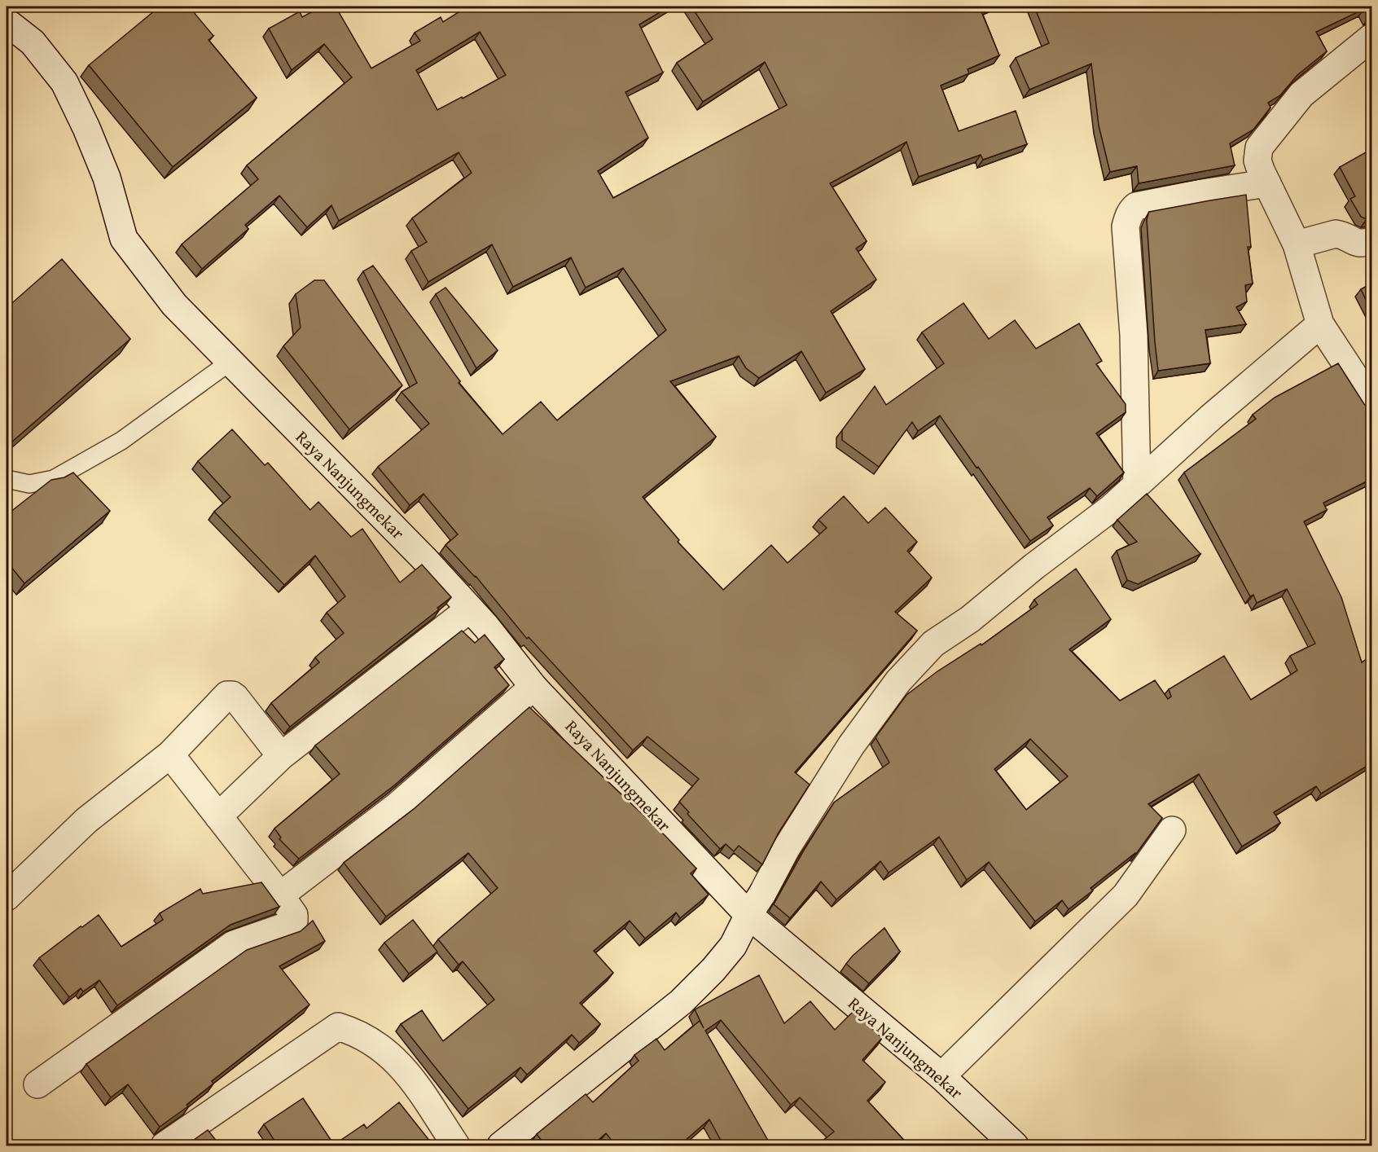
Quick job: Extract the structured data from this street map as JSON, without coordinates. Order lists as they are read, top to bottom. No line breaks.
{"streets":{"street":["Raya Nanjungmekar"]}}
